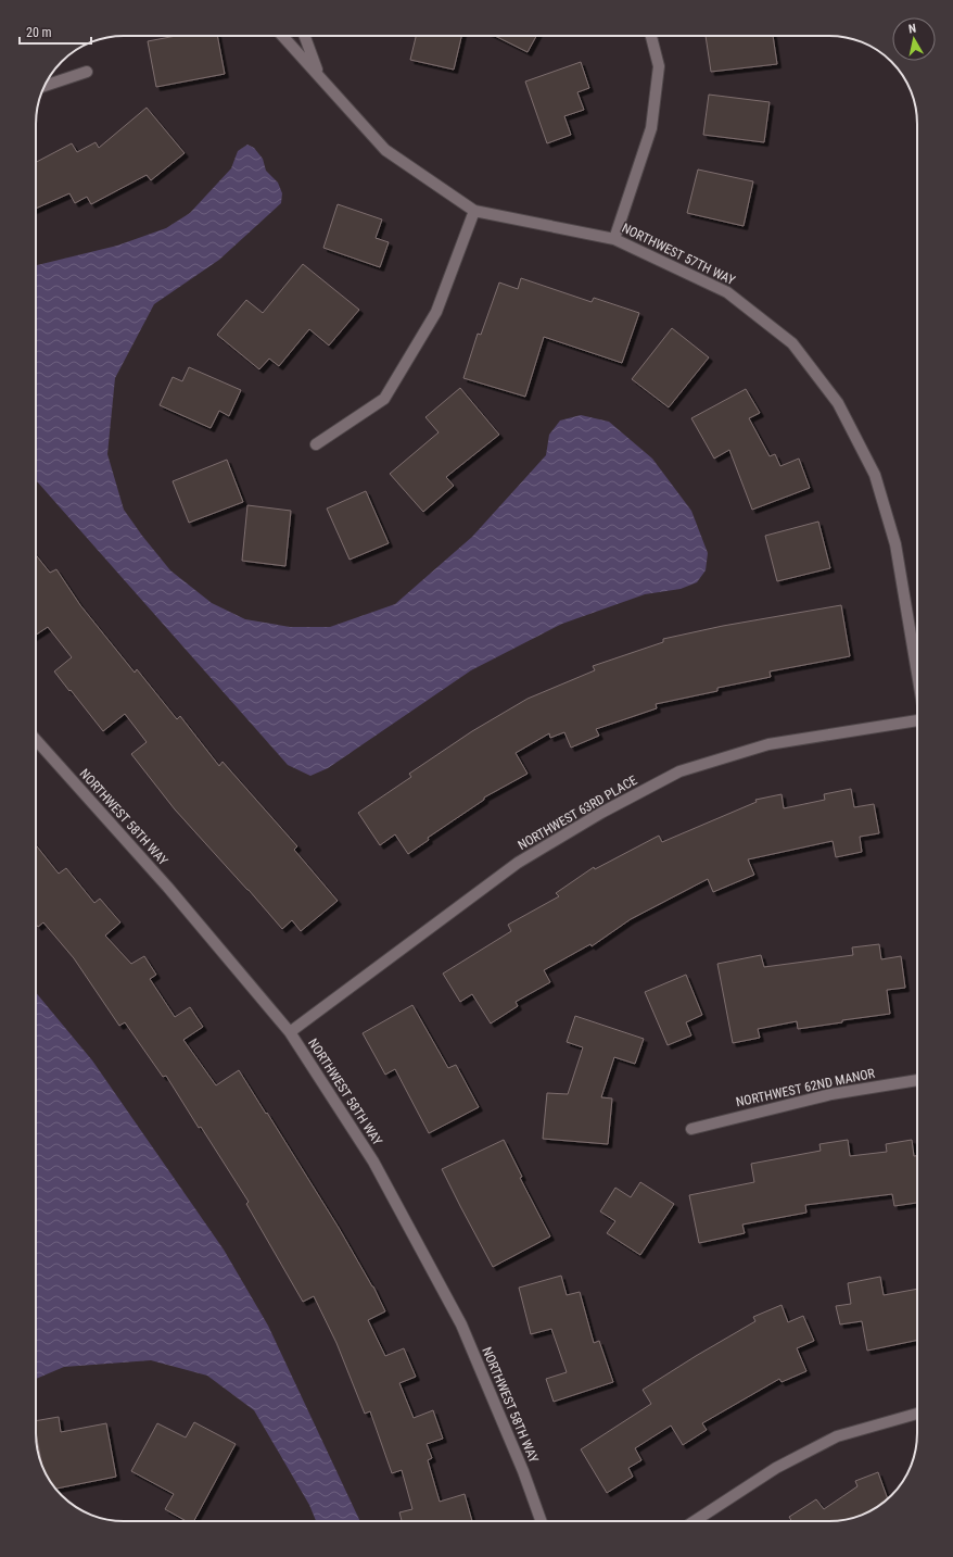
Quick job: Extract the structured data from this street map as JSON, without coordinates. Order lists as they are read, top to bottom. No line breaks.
{"streets":{"street":["NORTHWEST 57TH WAY","NORTHWEST 63RD PLACE","NORTHWEST 58TH WAY","NORTHWEST 62ND MANOR"]},"crossings":[["NORTHWEST 63RD PLACE","NORTHWEST 58TH WAY"]],"scale_bar":"20 m","north":"top"}
